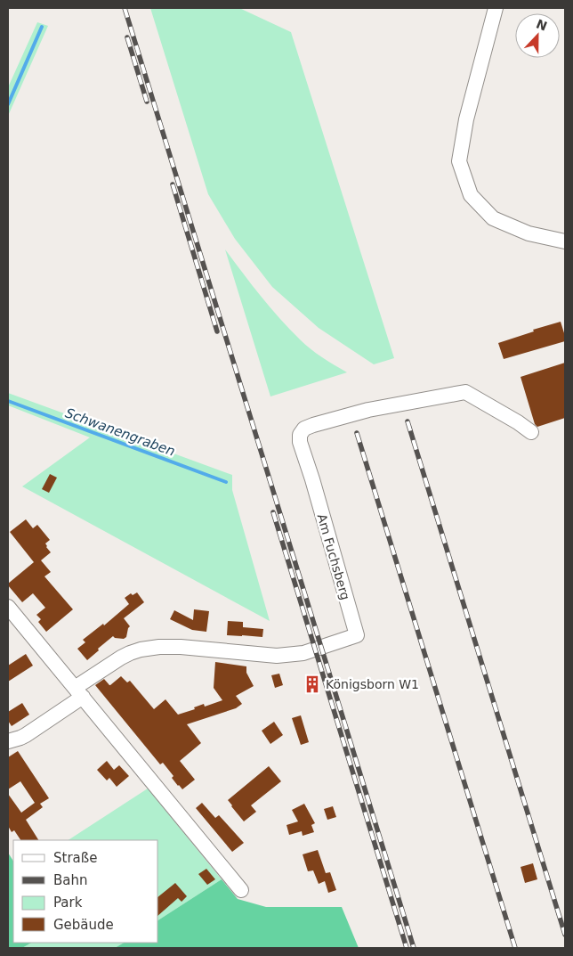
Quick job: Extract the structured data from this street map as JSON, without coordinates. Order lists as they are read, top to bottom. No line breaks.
{"streets":{"street":["Am Fuchsberg"]},"water":["Schwanengraben"],"places":{"building":["Königsborn W1"]},"legend":["Straße","Bahn","Park","Gebäude"],"north":"top"}
